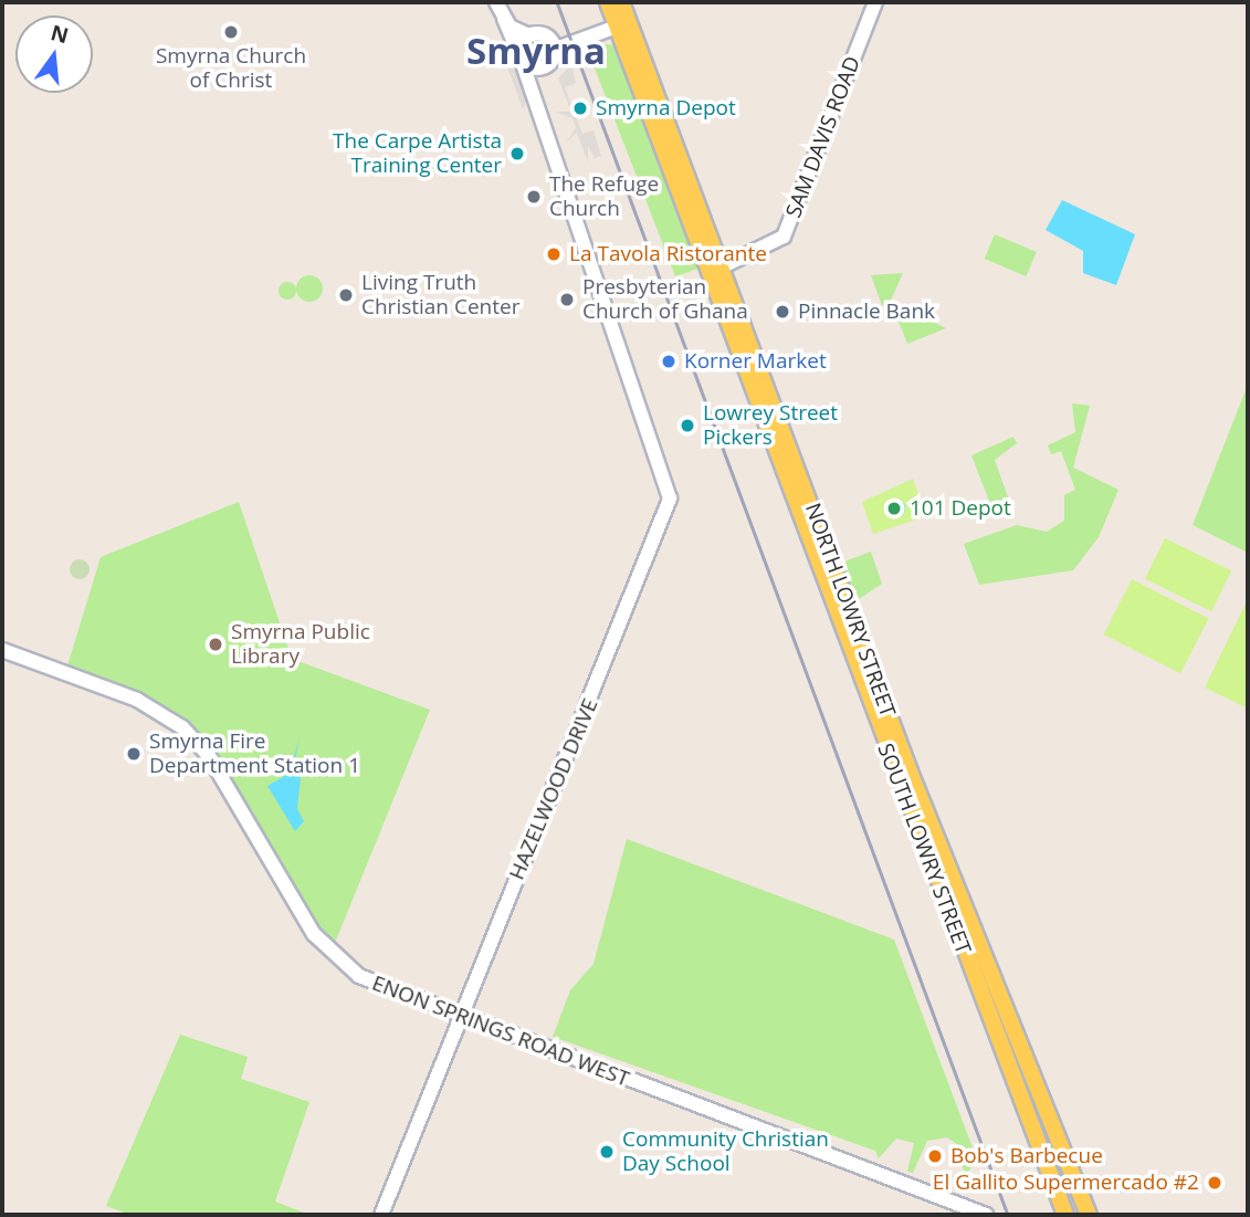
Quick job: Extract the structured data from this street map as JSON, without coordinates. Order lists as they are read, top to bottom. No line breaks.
{"streets":{"main road":["NORTH LOWRY STREET","SOUTH LOWRY STREET"],"street":["SAM DAVIS ROAD","HAZELWOOD DRIVE","ENON SPRINGS ROAD WEST"]},"crossings":[["SAM DAVIS ROAD","NORTH LOWRY STREET"],["SAM DAVIS ROAD","SOUTH LOWRY STREET"],["NORTH LOWRY STREET","SOUTH LOWRY STREET"],["HAZELWOOD DRIVE","ENON SPRINGS ROAD WEST"]],"districts":["Smyrna"],"places":["Smyrna Church of Christ","Smyrna Depot","The Carpe Artista Training Center","The Refuge Church","La Tavola Ristorante","Living Truth Christian Center","Presbyterian Church of Ghana","Pinnacle Bank","Korner Market","Lowrey Street Pickers","101 Depot","Smyrna Public Library","Smyrna Fire Department Station 1","Community Christian Day School","Bob's Barbecue","El Gallito Supermercado #2"],"north":"top"}
